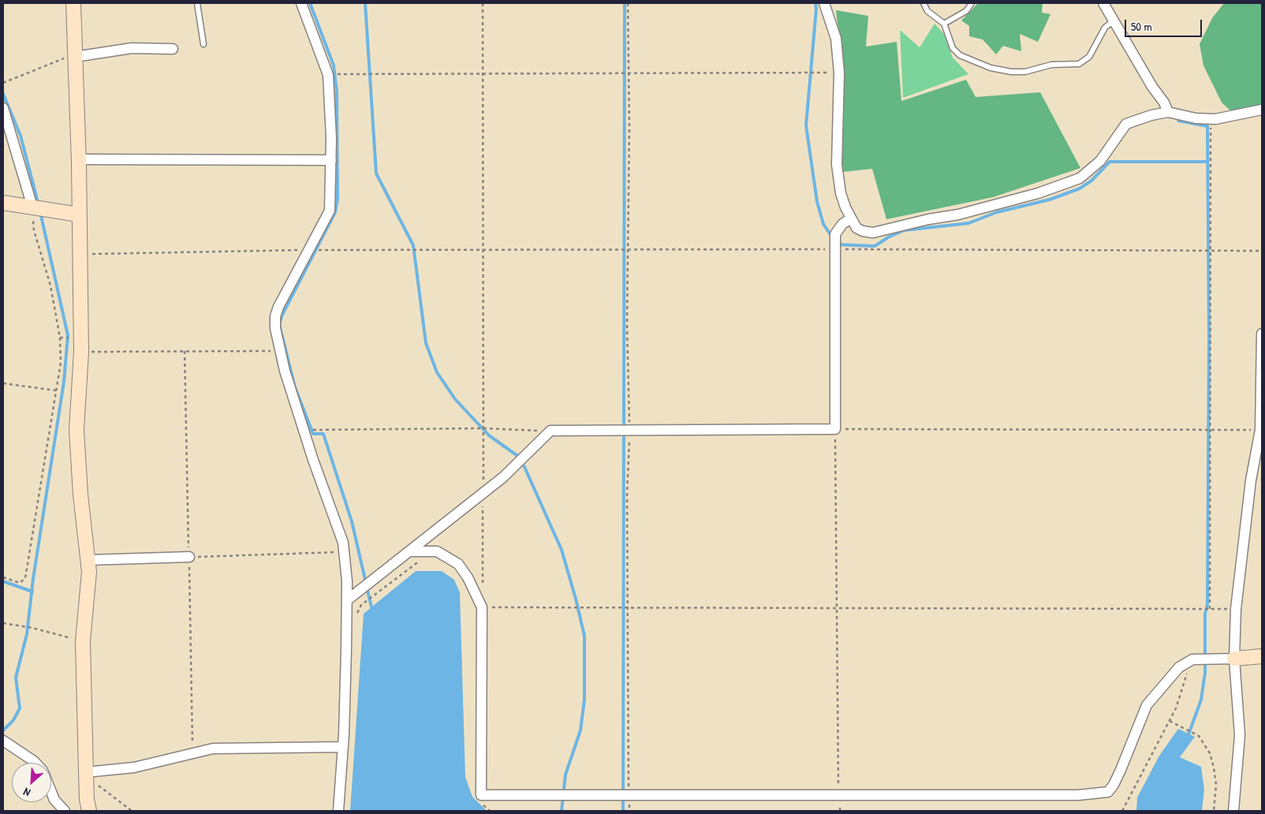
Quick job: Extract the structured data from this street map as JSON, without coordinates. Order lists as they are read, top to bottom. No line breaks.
{"scale_bar":"50 m","north":"bottom left"}
